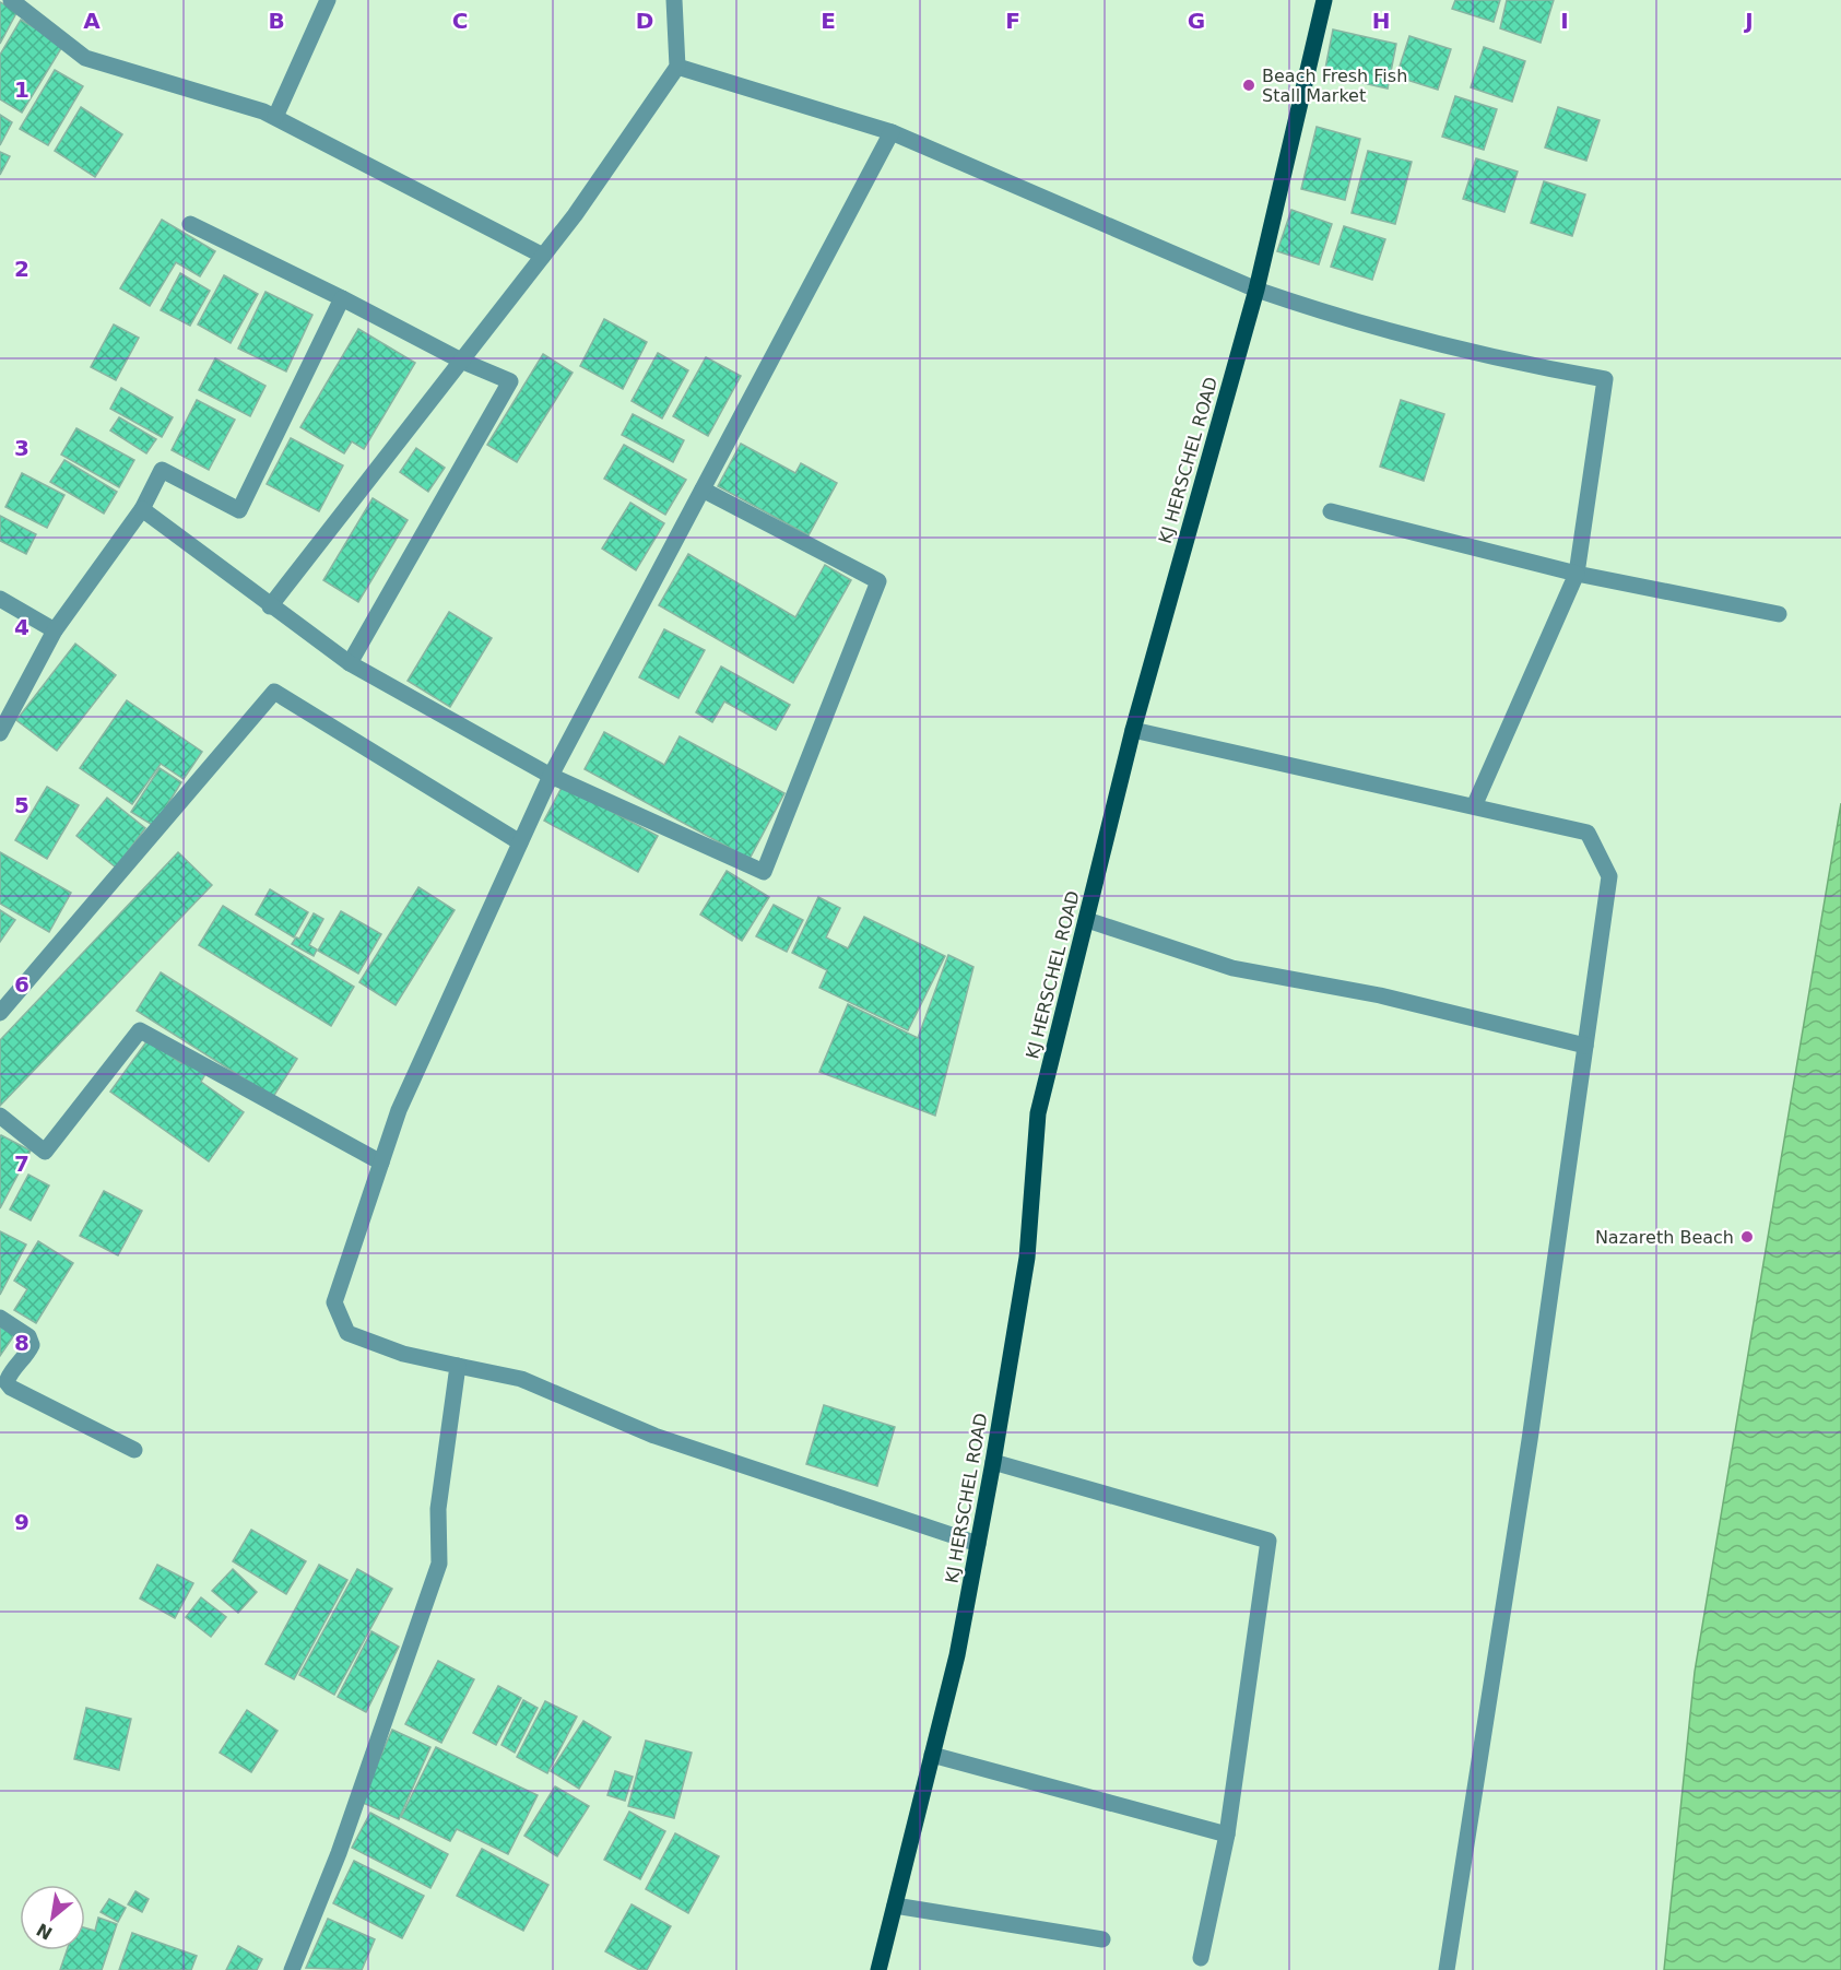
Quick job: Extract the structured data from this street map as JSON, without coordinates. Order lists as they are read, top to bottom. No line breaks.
{"streets":{"main road":["KJ HERSCHEL ROAD"]},"places":["Beach Fresh Fish Stall Market","Nazareth Beach"],"north":"bottom left","grid":{"columns":["A","B","C","D","E","F","G","H","I","J"],"rows":["1","2","3","4","5","6","7","8","9"]}}
